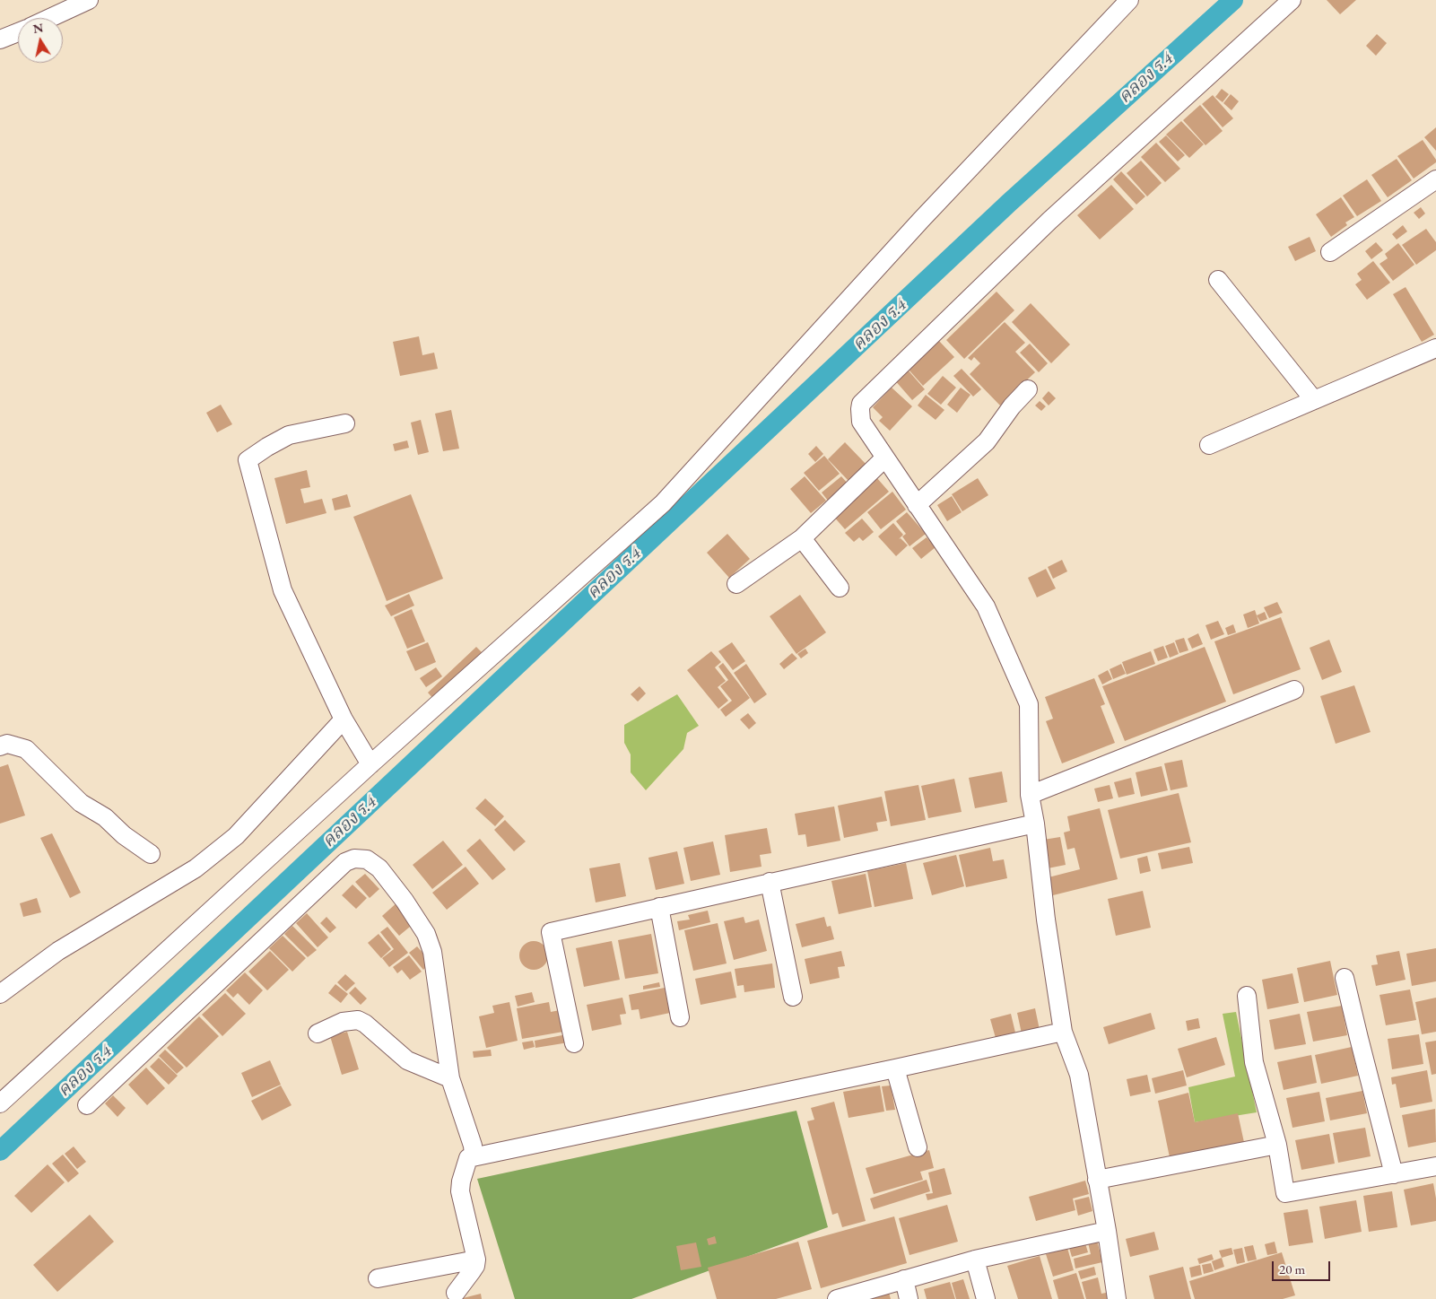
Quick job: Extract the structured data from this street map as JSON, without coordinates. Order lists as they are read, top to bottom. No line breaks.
{"water":["คลอง ร.4"],"scale_bar":"20 m","north":"top"}
